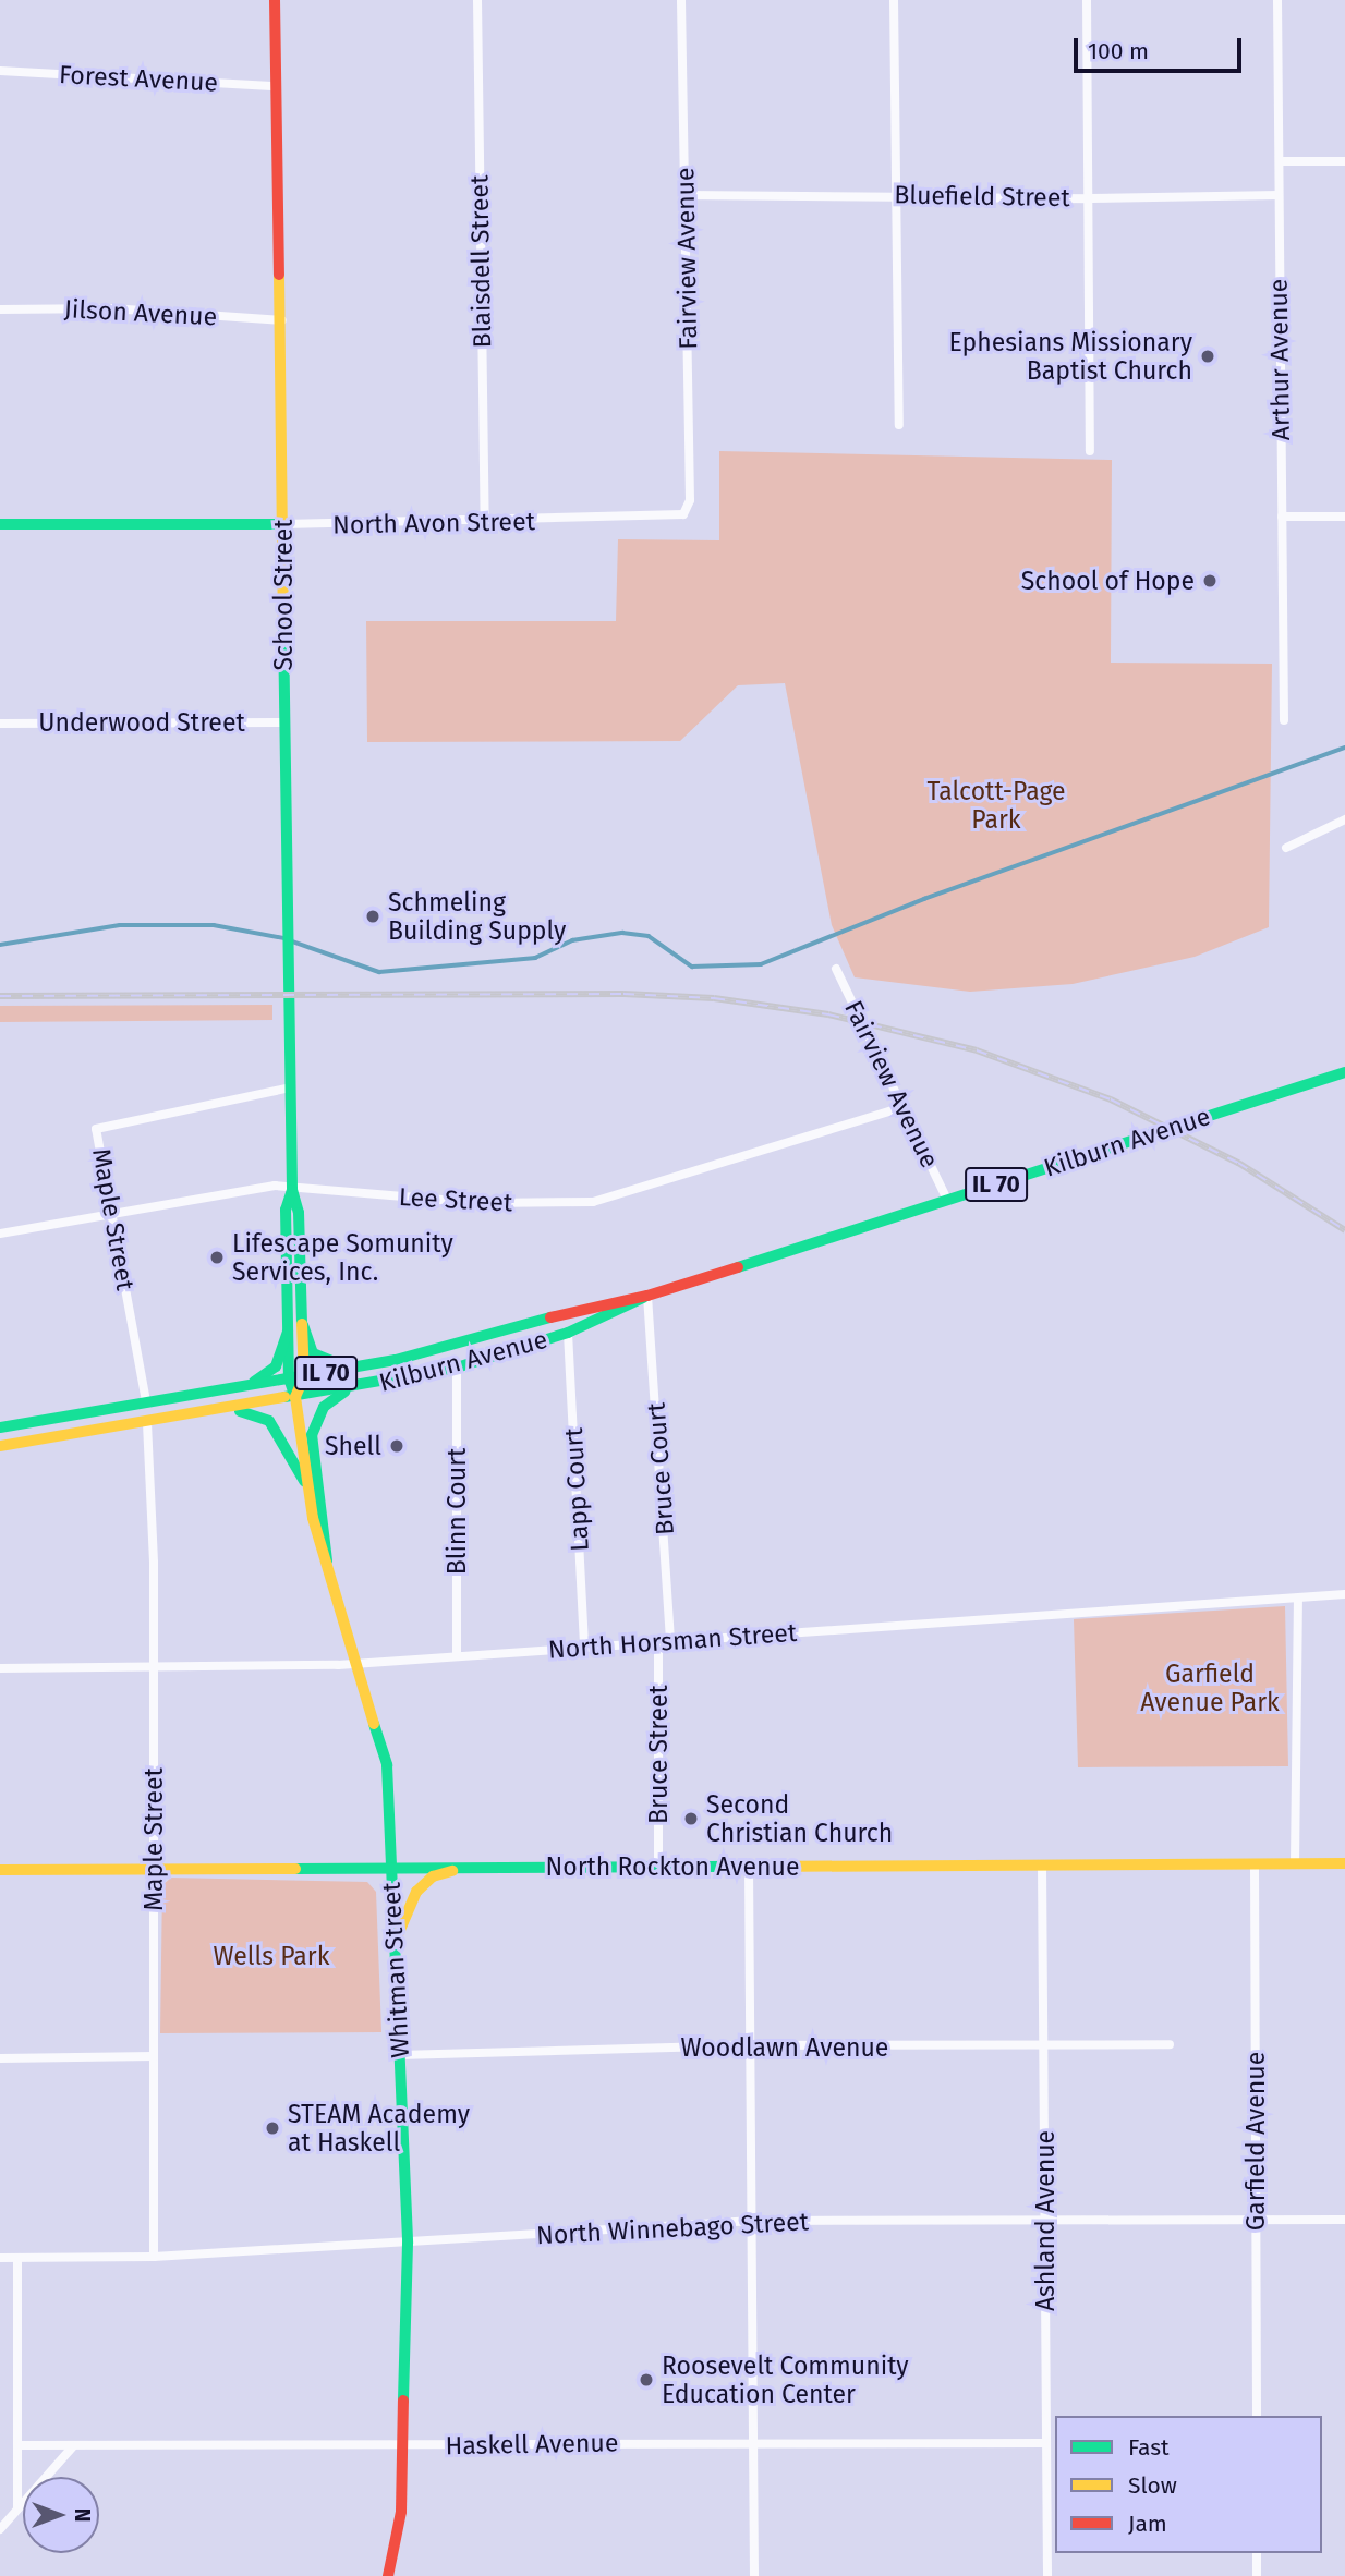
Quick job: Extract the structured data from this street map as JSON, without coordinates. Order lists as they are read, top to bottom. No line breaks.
{"streets":{"main road":["North Avon Street","School Street","Kilburn Avenue","IL 70","North Rockton Avenue","Whitman Street"],"street":["Forest Avenue","Bluefield Street","Fairview Avenue","Blaisdell Street","Jilson Avenue","Arthur Avenue","Underwood Street","Lee Street","Maple Street","Bruce Court","Lapp Court","Blinn Court","North Horsman Street","Bruce Street","Woodlawn Avenue","Garfield Avenue","Ashland Avenue","North Winnebago Street","Haskell Avenue"]},"crossings":[["Forest Avenue","School Street"],["Bluefield Street","Fairview Avenue"],["Bluefield Street","Arthur Avenue"],["Fairview Avenue","North Avon Street"],["Fairview Avenue","Kilburn Avenue"],["Fairview Avenue","Lee Street"],["Blaisdell Street","North Avon Street"],["Jilson Avenue","School Street"],["North Avon Street","School Street"],["School Street","Underwood Street"],["School Street","Kilburn Avenue"],["School Street","Lee Street"],["School Street","Maple Street"],["School Street","Whitman Street"],["Kilburn Avenue","Maple Street"],["Kilburn Avenue","Bruce Court"],["Kilburn Avenue","Lapp Court"],["Kilburn Avenue","Blinn Court"],["Kilburn Avenue","Whitman Street"],["Lee Street","Maple Street"],["Maple Street","North Horsman Street"],["Maple Street","North Rockton Avenue"],["Maple Street","North Winnebago Street"],["Bruce Court","North Horsman Street"],["Lapp Court","North Horsman Street"],["Blinn Court","North Horsman Street"],["North Horsman Street","Bruce Street"],["North Horsman Street","Whitman Street"],["Bruce Street","North Rockton Avenue"],["North Rockton Avenue","Whitman Street"],["North Rockton Avenue","Garfield Avenue"],["North Rockton Avenue","Ashland Avenue"],["Whitman Street","Woodlawn Avenue"],["Whitman Street","North Winnebago Street"],["Whitman Street","Haskell Avenue"],["Woodlawn Avenue","Ashland Avenue"],["Garfield Avenue","North Winnebago Street"],["Ashland Avenue","North Winnebago Street"],["Ashland Avenue","Haskell Avenue"]],"parks":["Talcott-Page Park","Garfield Avenue Park","Wells Park"],"places":["Ephesians Missionary Baptist Church","School of Hope","Schmeling Building Supply","Lifescape Somunity Services, Inc.","Shell","Second Christian Church","STEAM Academy at Haskell","Roosevelt Community Education Center"],"legend":["Fast","Slow","Jam"],"scale_bar":"100 m","north":"right"}
